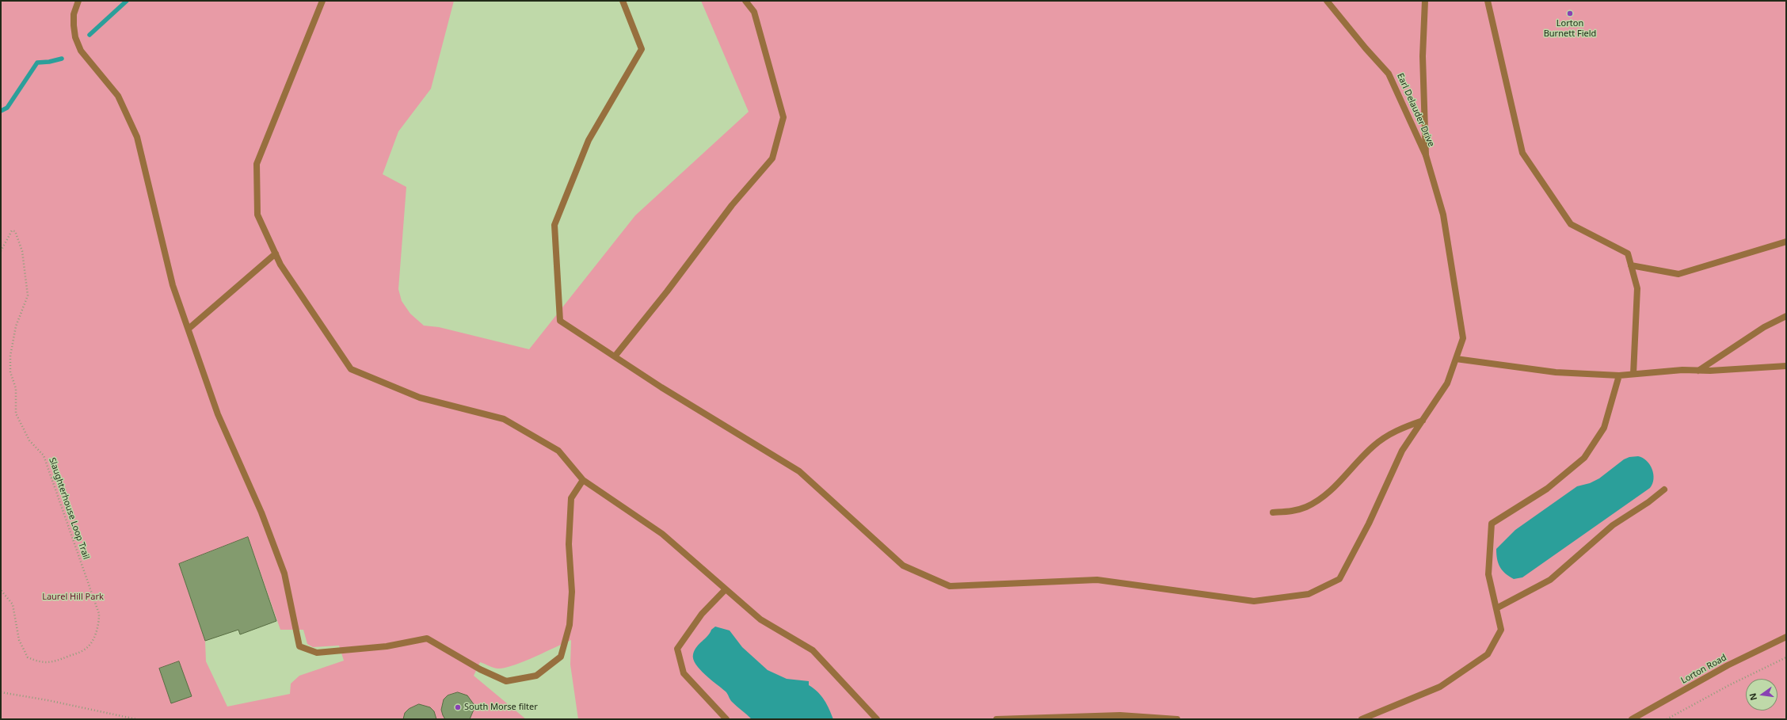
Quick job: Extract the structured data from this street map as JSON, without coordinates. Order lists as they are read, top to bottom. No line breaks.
{"streets":{"street":["Earl Delauder Drive","Lorton Road"],"path":["Slaughterhouse Loop Trail"]},"parks":["Laurel Hill Park"],"places":["Lorton Burnett Field","South Morse filter"],"north":"left"}
